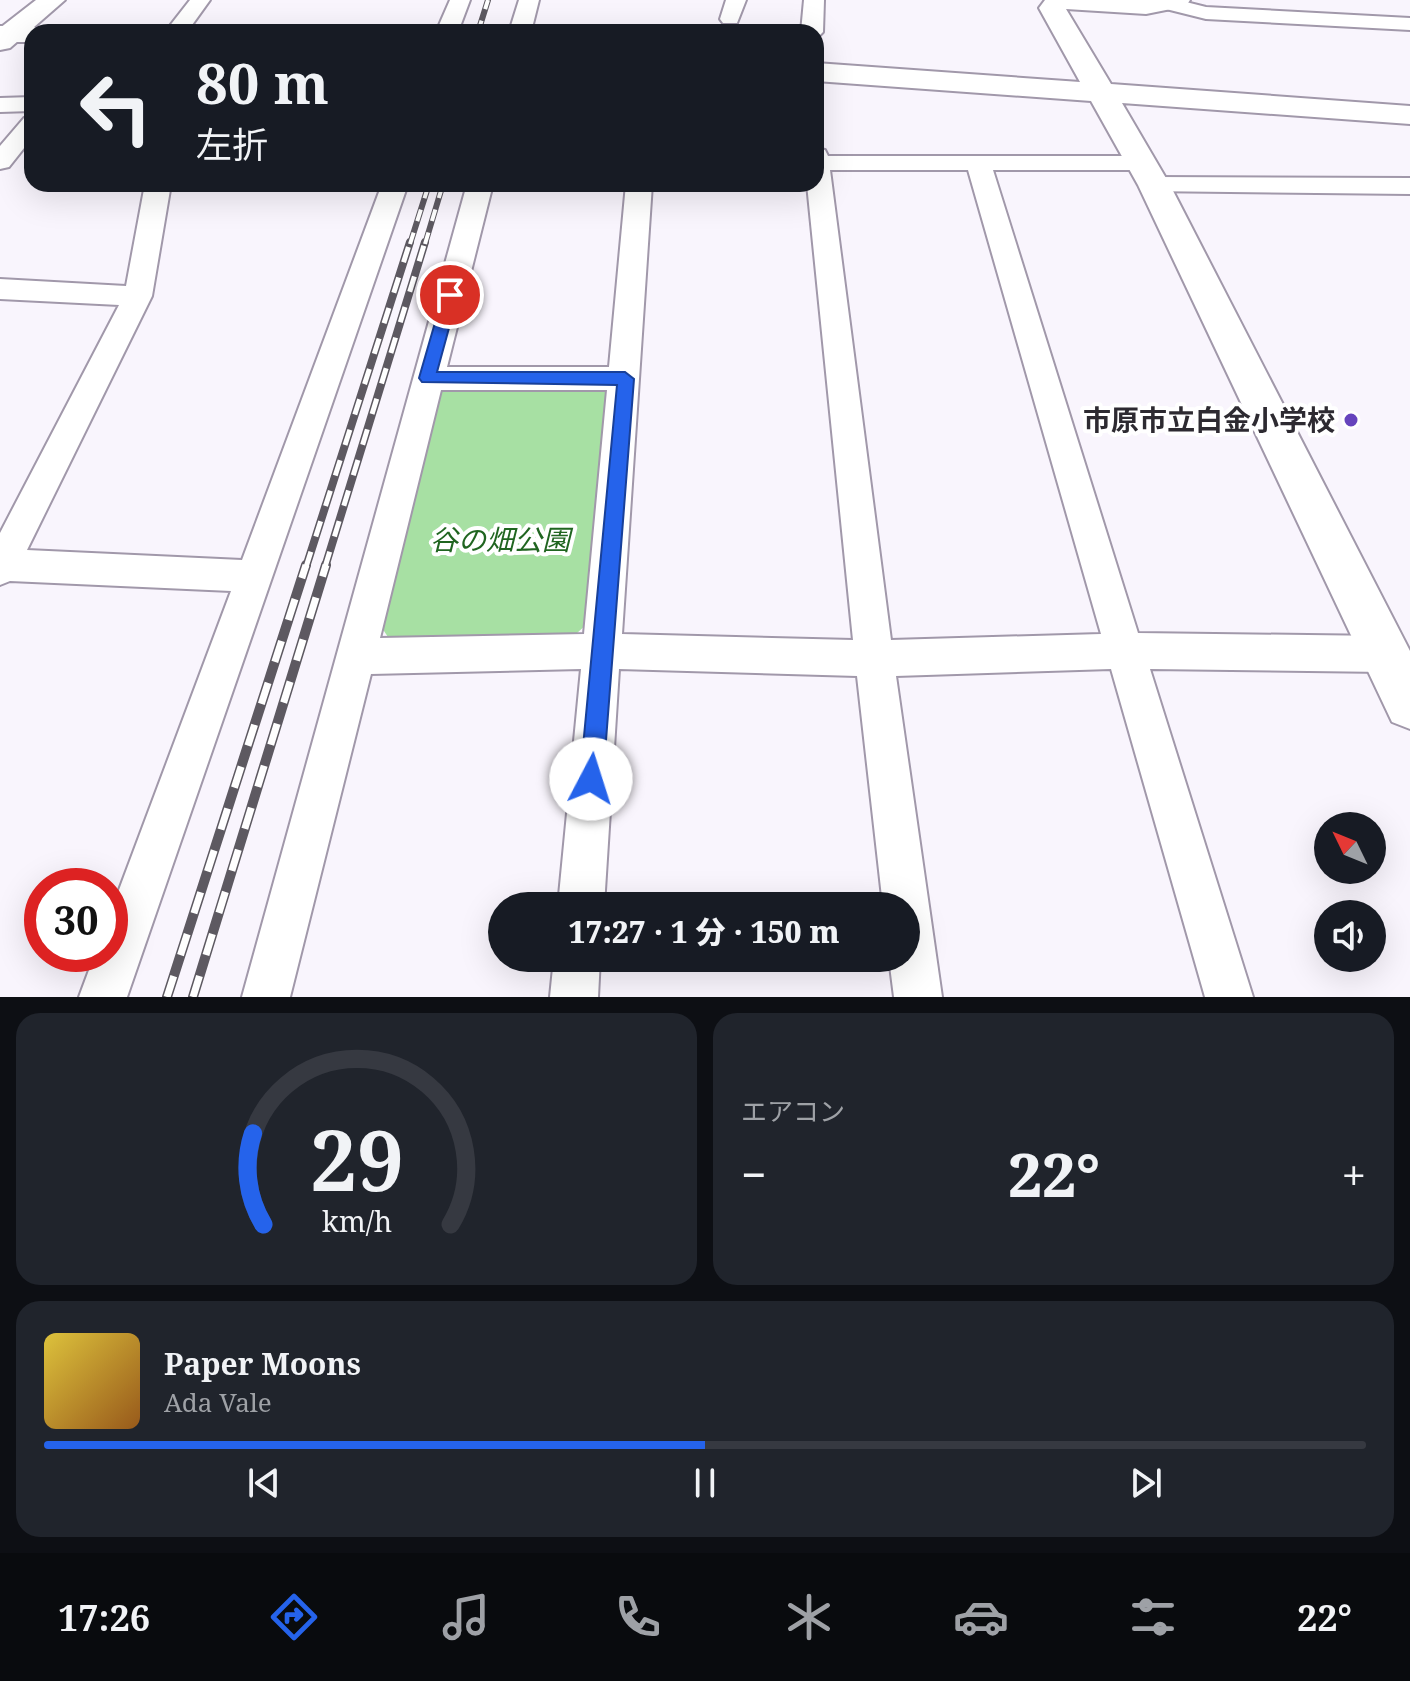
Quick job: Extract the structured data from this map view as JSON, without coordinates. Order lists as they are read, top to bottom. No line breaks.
{"parks":["谷の畑公園"],"places":["市原市立白金小学校"],"north":"top left","page":{"turn":["80 m","左折"],"limit":"30","trip":"17:27 · 1 分 · 150 m","tile":"エアコン","heat":["−","22°","+"],"song":["Paper Moons","Ada Vale"],"tabs":["17:26","22°"],"gauge":["29","km/h"]}}
